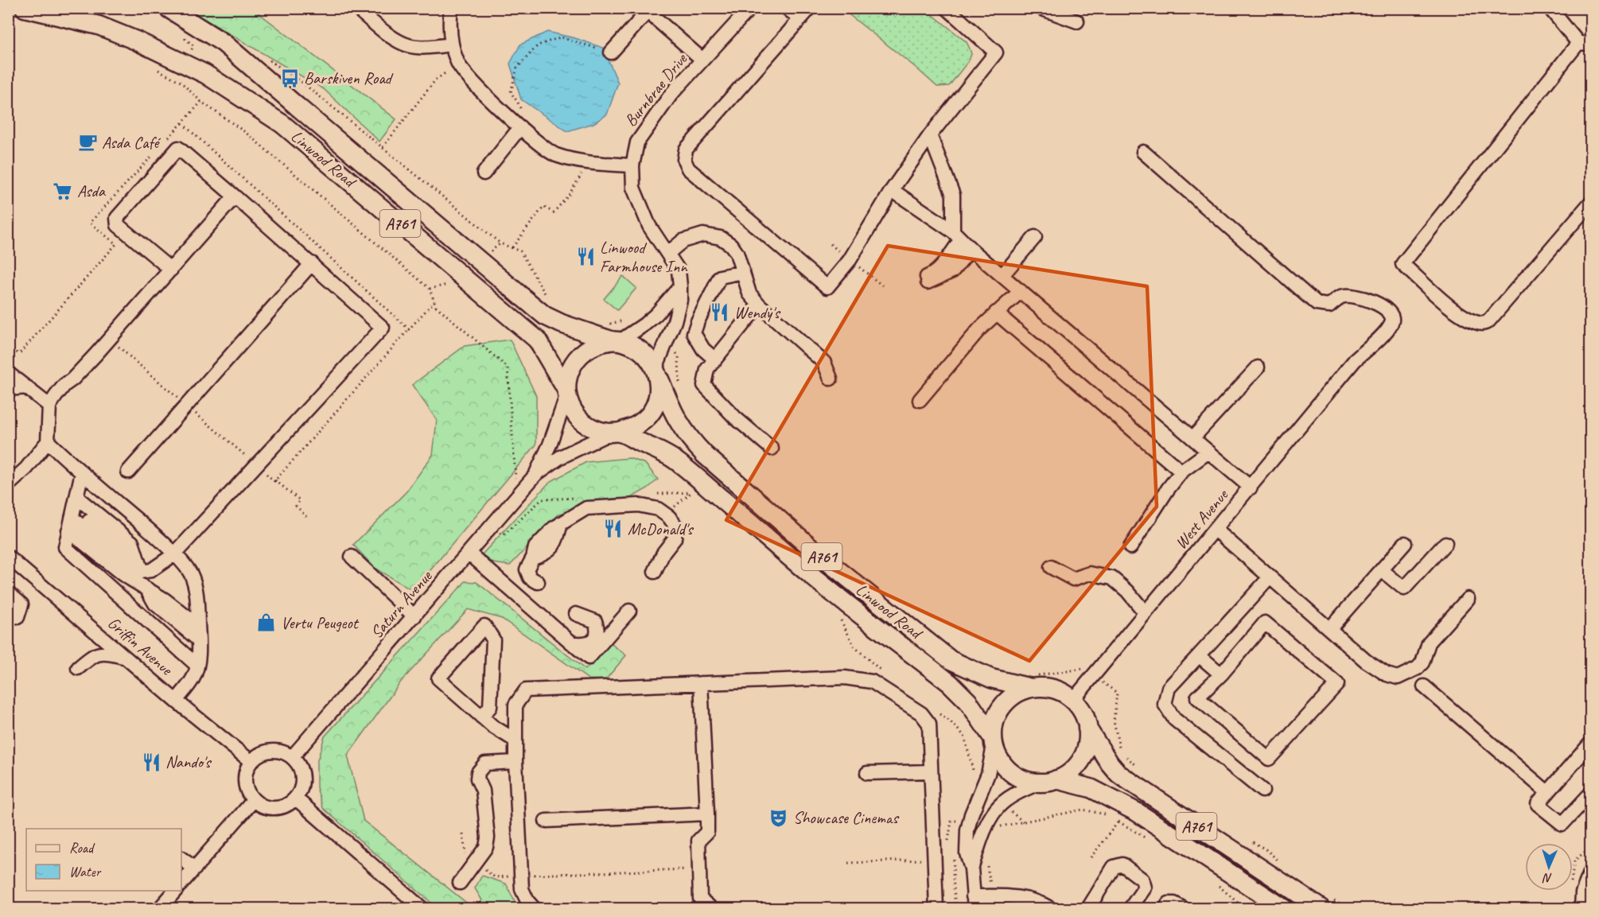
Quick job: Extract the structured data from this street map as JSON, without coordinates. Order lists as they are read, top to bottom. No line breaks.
{"streets":{"main road":["Linwood Road","A761"],"street":["Burnbrae Drive","West Avenue","Saturn Avenue","Griffin Avenue"]},"crossings":[["Burnbrae Drive","Linwood Road"],["Burnbrae Drive","Saturn Avenue"],["Linwood Road","A761"],["Linwood Road","West Avenue"],["Linwood Road","Saturn Avenue"],["A761","West Avenue"],["Saturn Avenue","Griffin Avenue"]],"places":{"bus stop":["Barskiven Road"],"cafe":["Asda Café"],"supermarket":["Asda"],"restaurant":["Linwood Farmhouse Inn","Wendy's","McDonald's","Nando's"],"shop":["Vertu Peugeot"],"theatre":["Showcase Cinemas"]},"legend":["Road","Water"],"north":"bottom"}
